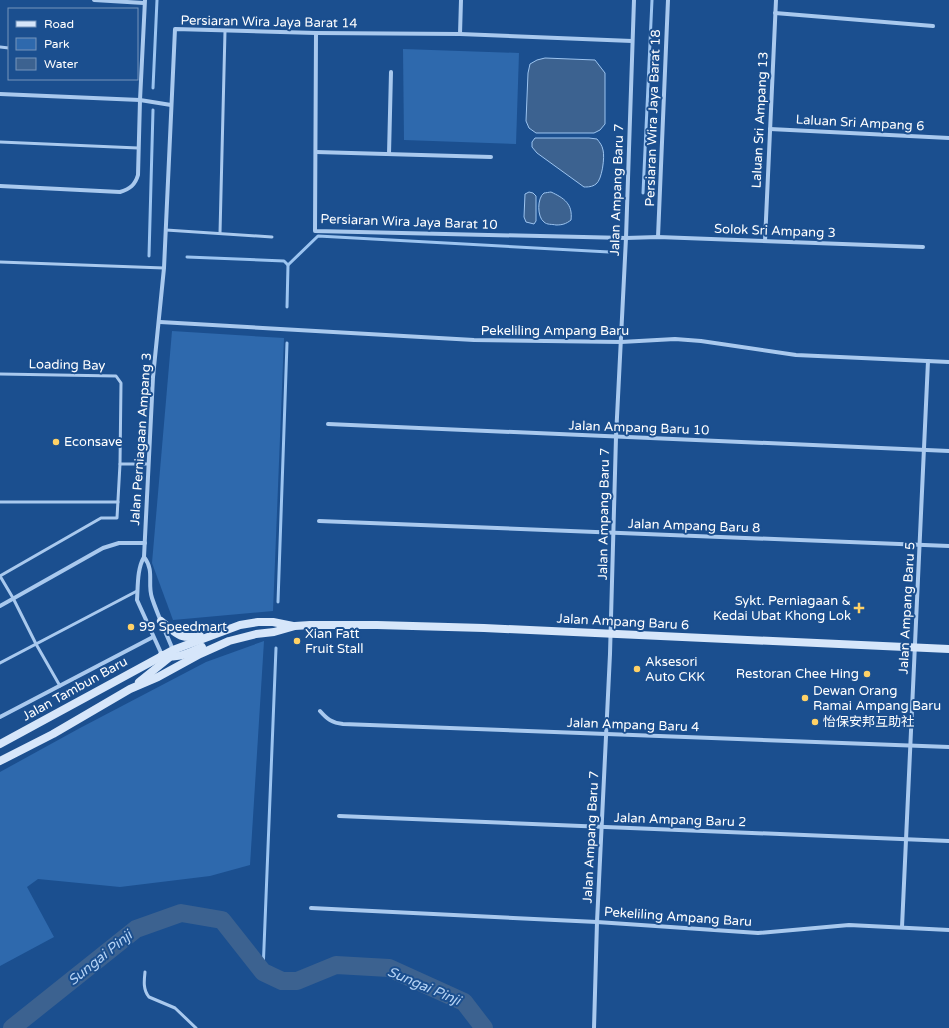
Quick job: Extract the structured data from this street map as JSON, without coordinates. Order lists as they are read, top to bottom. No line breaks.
{"streets":{"main road":["Jalan Ampang Baru 6","Jalan Tambun Baru"],"street":["Persiaran Wira Jaya Barat 14","Persiaran Wira Jaya Barat 18","Laluan Sri Ampang 13","Laluan Sri Ampang 6","Jalan Ampang Baru 7","Persiaran Wira Jaya Barat 10","Solok Sri Ampang 3","Pekeliling Ampang Baru","Jalan Ampang Baru 10","Jalan Perniagaan Ampang 3","Jalan Ampang Baru 8","Jalan Ampang Baru 5","Jalan Ampang Baru 4","Jalan Ampang Baru 2"],"lane":["Loading Bay"]},"crossings":[["Persiaran Wira Jaya Barat 14","Jalan Ampang Baru 7"],["Persiaran Wira Jaya Barat 14","Persiaran Wira Jaya Barat 10"],["Persiaran Wira Jaya Barat 14","Pekeliling Ampang Baru"],["Persiaran Wira Jaya Barat 14","Jalan Perniagaan Ampang 3"],["Persiaran Wira Jaya Barat 18","Solok Sri Ampang 3"],["Laluan Sri Ampang 13","Laluan Sri Ampang 6"],["Laluan Sri Ampang 13","Solok Sri Ampang 3"],["Jalan Ampang Baru 7","Persiaran Wira Jaya Barat 10"],["Jalan Ampang Baru 7","Solok Sri Ampang 3"],["Jalan Ampang Baru 7","Pekeliling Ampang Baru"],["Jalan Ampang Baru 7","Jalan Ampang Baru 10"],["Jalan Ampang Baru 7","Jalan Ampang Baru 8"],["Jalan Ampang Baru 7","Jalan Ampang Baru 6"],["Jalan Ampang Baru 7","Jalan Ampang Baru 4"],["Jalan Ampang Baru 7","Jalan Ampang Baru 2"],["Persiaran Wira Jaya Barat 10","Solok Sri Ampang 3"],["Pekeliling Ampang Baru","Jalan Perniagaan Ampang 3"],["Pekeliling Ampang Baru","Jalan Ampang Baru 5"],["Jalan Ampang Baru 10","Jalan Ampang Baru 5"],["Jalan Perniagaan Ampang 3","Jalan Ampang Baru 6"],["Jalan Perniagaan Ampang 3","Jalan Tambun Baru"],["Jalan Ampang Baru 8","Jalan Ampang Baru 5"],["Jalan Ampang Baru 5","Jalan Ampang Baru 6"],["Jalan Ampang Baru 5","Jalan Ampang Baru 4"],["Jalan Ampang Baru 5","Jalan Ampang Baru 2"],["Jalan Ampang Baru 6","Jalan Tambun Baru"]],"water":["Sungai Pinji"],"places":{"other":["Econsave","99 Speedmart","Xian Fatt Fruit Stall","Aksesori Auto CKK","Restoran Chee Hing","Dewan Orang Ramai Ampang Baru","怡保安邦互助社"],"health":["Sykt. Perniagaan & Kedai Ubat Khong Lok"]},"legend":["Road","Park","Water"]}
